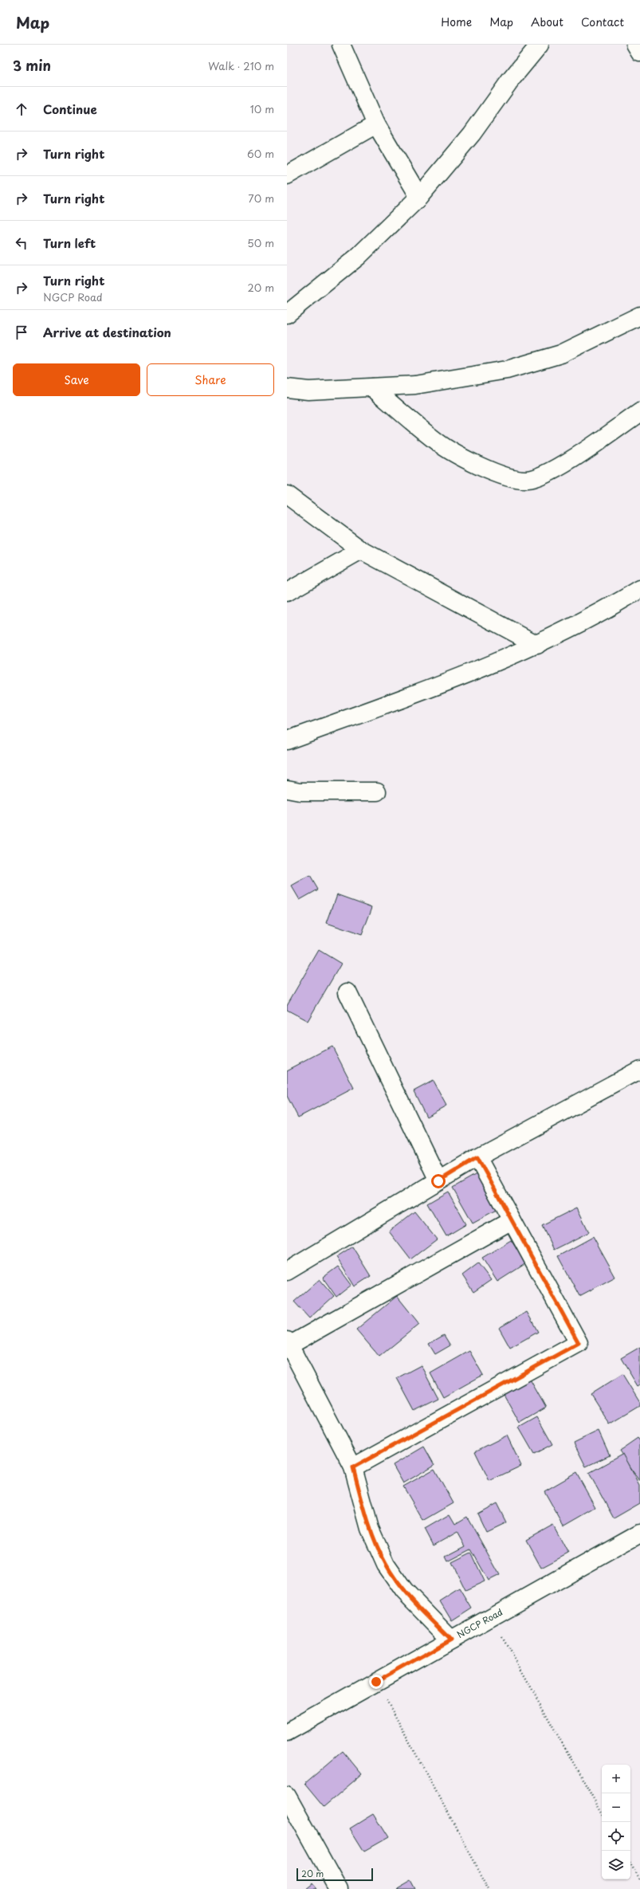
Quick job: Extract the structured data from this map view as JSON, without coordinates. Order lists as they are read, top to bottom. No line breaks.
{"streets":{"street":["NGCP Road"]},"scale_bar":"20 m","page":{"header":"Map","nav":["Home","Map","About","Contact"],"heading":["3 min","Walk · 210 m"],"list":[["Continue","10 m"],["Turn right","60 m"],["Turn right","70 m"],["Turn left","50 m"],["Turn right","NGCP Road","20 m"],"Arrive at destination"],"buttons":["Save","Share"],"map_buttons":["+","−"],"scale":"20 m"}}
